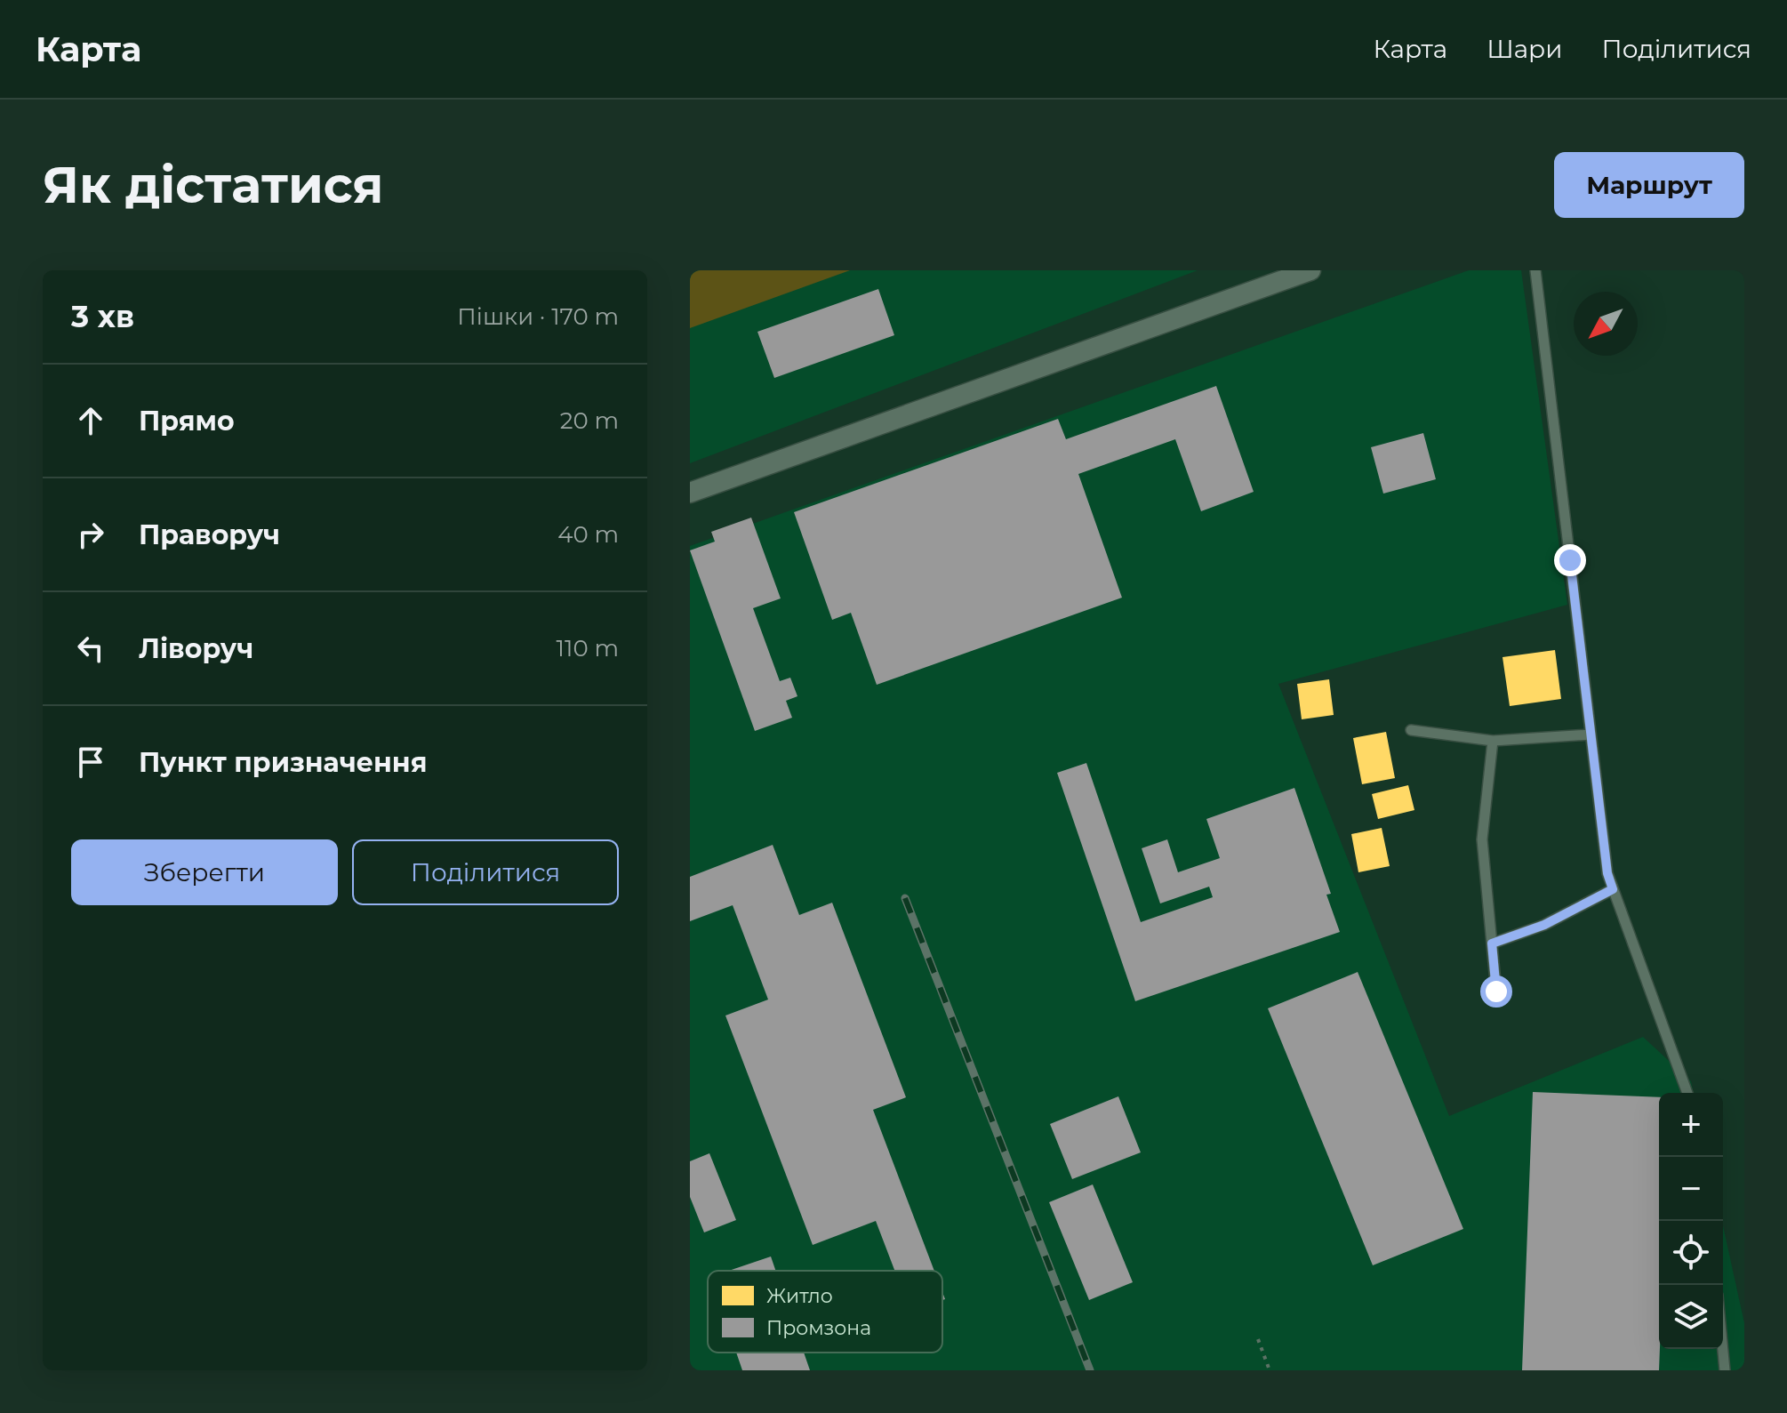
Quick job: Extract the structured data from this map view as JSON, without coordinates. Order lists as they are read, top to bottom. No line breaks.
{"legend":["Житло","Промзона"],"north":"bottom left","page":{"header":"Карта","nav":["Карта","Шари","Поділитися"],"buttons":["Маршрут",["Зберегти","Поділитися"]],"title":"Як дістатися","heading":["3 хв","Пішки · 170 m"],"list":[["Прямо","20 m"],["Праворуч","40 m"],["Ліворуч","110 m"],"Пункт призначення"],"map_buttons":["+","−"]}}
